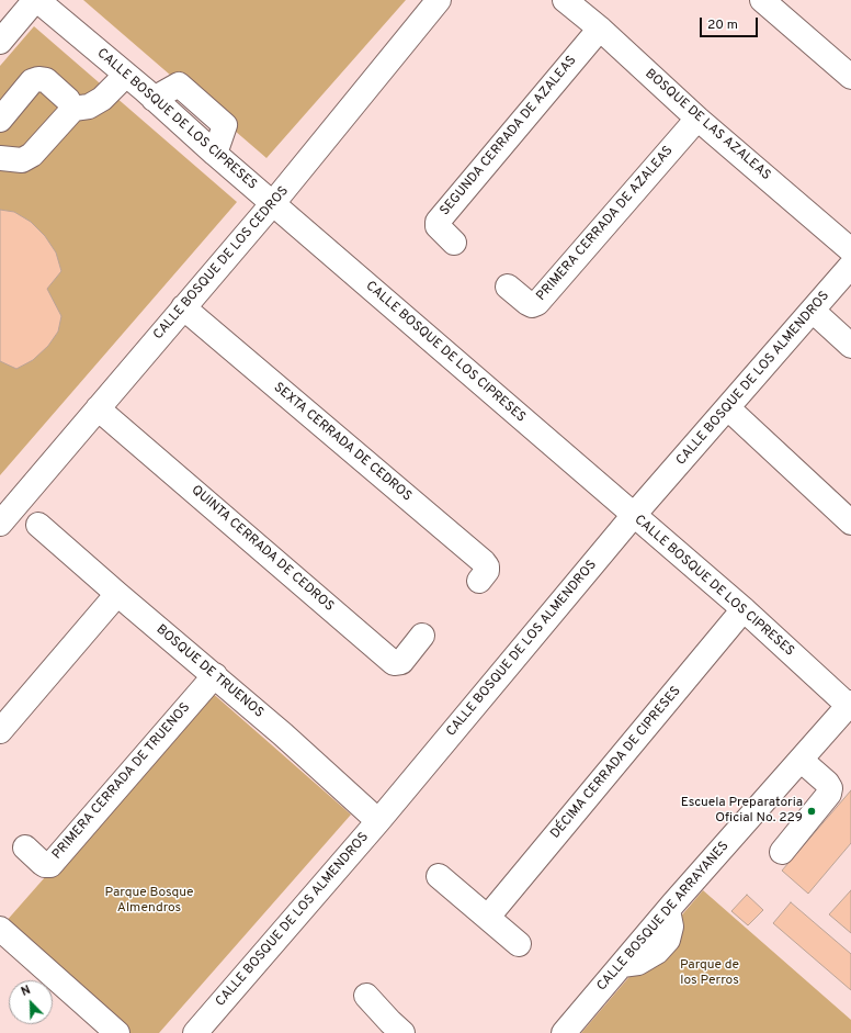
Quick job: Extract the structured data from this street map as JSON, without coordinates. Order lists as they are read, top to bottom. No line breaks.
{"streets":{"street":["CALLE BOSQUE DE LOS CIPRESES","BOSQUE DE LAS AZALEAS","SEGUNDA CERRADA DE AZALEAS","PRIMERA CERRADA DE AZALEAS","CALLE BOSQUE DE LOS CEDROS","CALLE BOSQUE DE LOS ALMENDROS","SEXTA CERRADA DE CEDROS","QUINTA CERRADA DE CEDROS","BOSQUE DE TRUENOS","DÉCIMA CERRADA DE CIPRESES","PRIMERA CERRADA DE TRUENOS","CALLE BOSQUE DE ARRAYANES"]},"crossings":[["CALLE BOSQUE DE LOS CIPRESES","CALLE BOSQUE DE LOS CEDROS"],["CALLE BOSQUE DE LOS CIPRESES","CALLE BOSQUE DE LOS ALMENDROS"],["CALLE BOSQUE DE LOS CIPRESES","DÉCIMA CERRADA DE CIPRESES"],["CALLE BOSQUE DE LOS CIPRESES","CALLE BOSQUE DE ARRAYANES"],["BOSQUE DE LAS AZALEAS","SEGUNDA CERRADA DE AZALEAS"],["BOSQUE DE LAS AZALEAS","PRIMERA CERRADA DE AZALEAS"],["CALLE BOSQUE DE LOS CEDROS","SEXTA CERRADA DE CEDROS"],["CALLE BOSQUE DE LOS CEDROS","QUINTA CERRADA DE CEDROS"],["CALLE BOSQUE DE LOS ALMENDROS","BOSQUE DE TRUENOS"],["BOSQUE DE TRUENOS","PRIMERA CERRADA DE TRUENOS"]],"parks":["Parque Bosque Almendros","Parque de los Perros"],"places":["Escuela Preparatoria Oficial No. 229"],"scale_bar":"20 m","north":"top left"}
